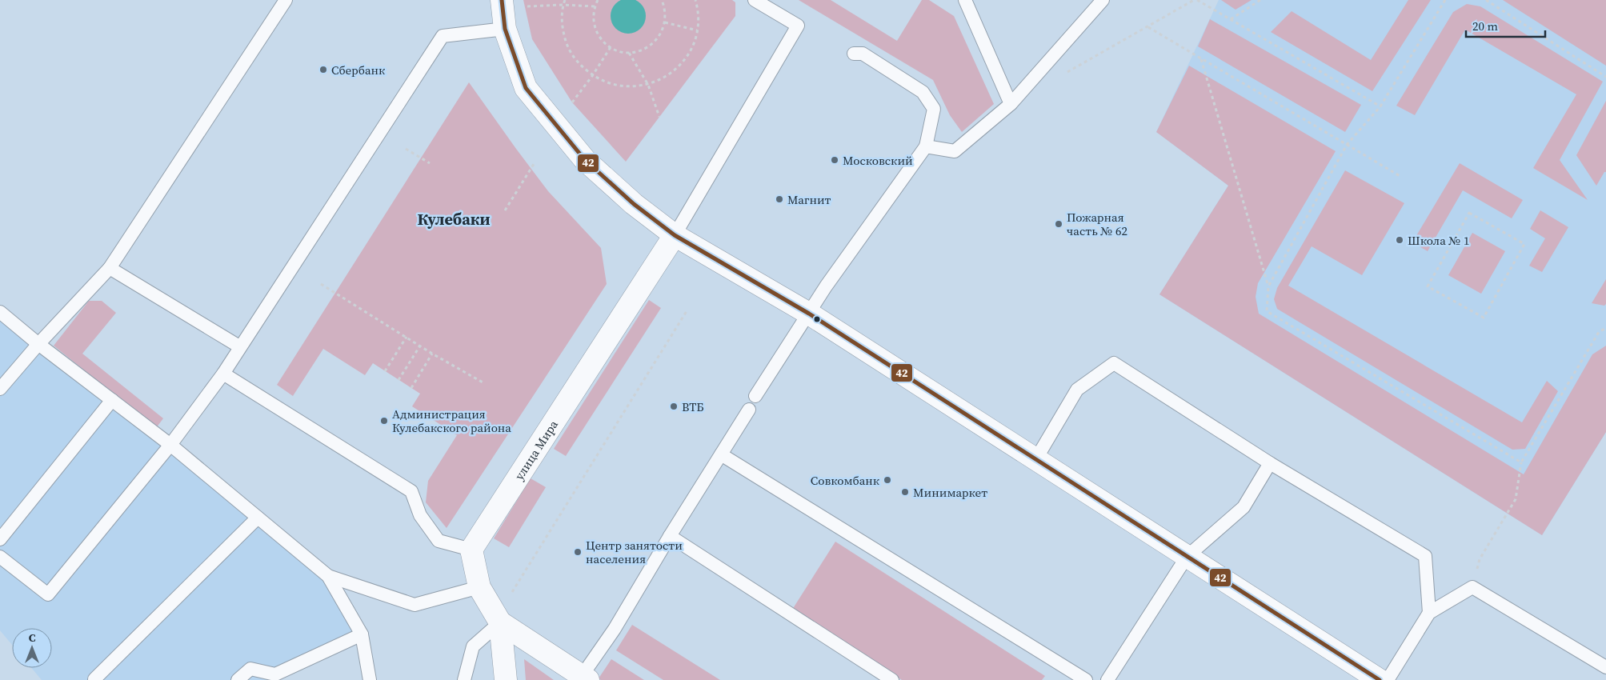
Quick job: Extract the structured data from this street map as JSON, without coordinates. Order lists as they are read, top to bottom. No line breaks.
{"streets":{"street":["улица Мира"]},"districts":["Кулебаки"],"places":["Сбербанк","Московский","Магнит","Пожарная часть № 62","Школа № 1","ВТБ","Администрация Кулебакского района","Совкомбанк","Минимаркет","Центр занятости населения"],"lines":["transit line 42"],"scale_bar":"20 m","north":"top"}
